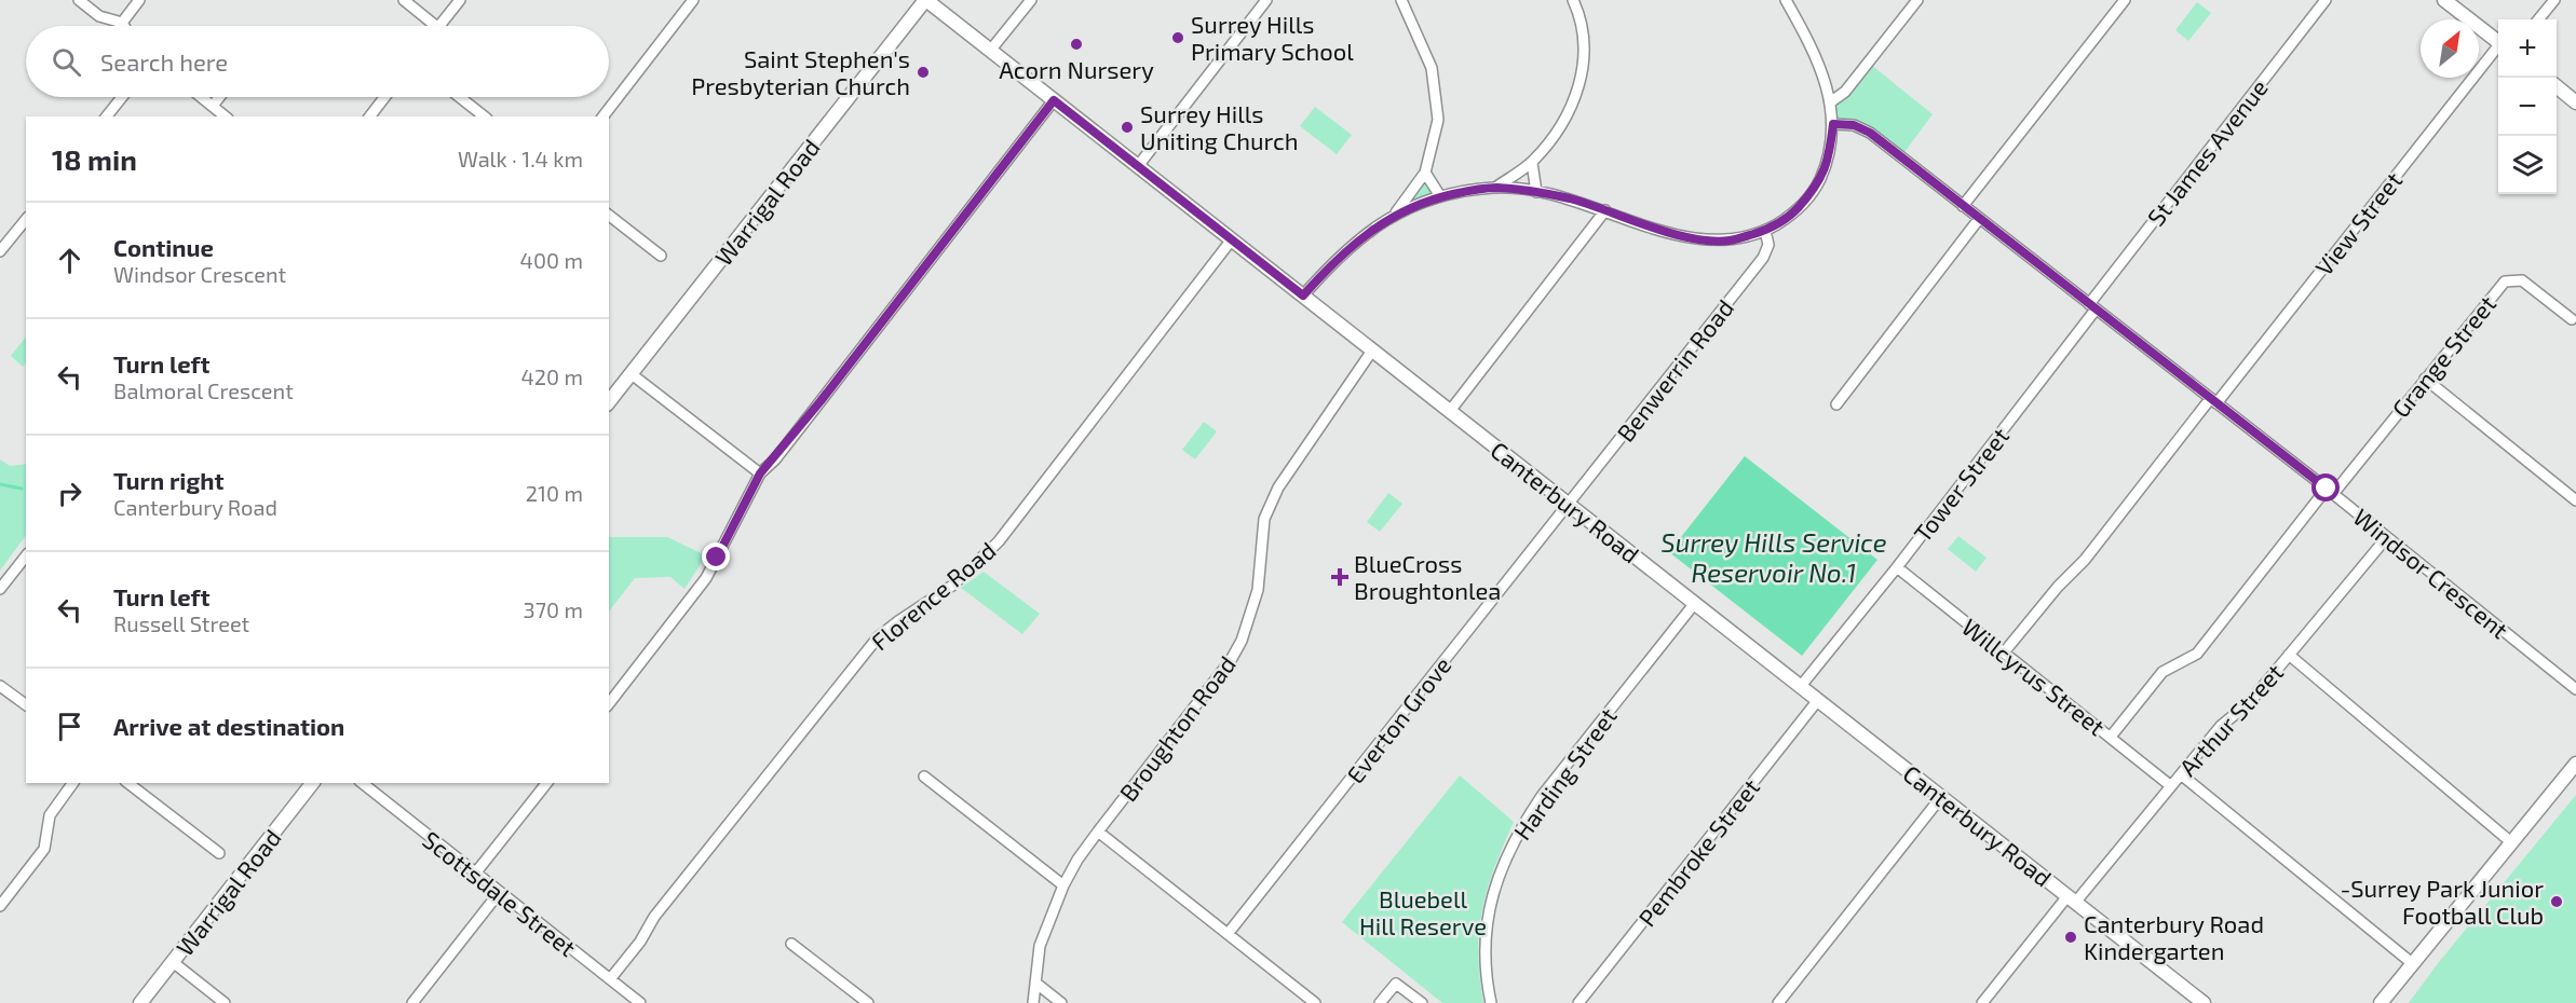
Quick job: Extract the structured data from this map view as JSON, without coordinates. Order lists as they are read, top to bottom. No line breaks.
{"streets":{"main road":["Warrigal Road","Canterbury Road"],"street":["St James Avenue","View Street","Grange Street","Benwerrin Road","Tower Street","Windsor Crescent","Florence Road","Willcyrus Street","Everton Grove","Arthur Street","Broughton Road","Harding Street","Pembroke Street","Scottsdale Street"]},"crossings":[["St James Avenue","Tower Street"],["St James Avenue","Windsor Crescent"],["Warrigal Road","Canterbury Road"],["View Street","Windsor Crescent"],["View Street","Willcyrus Street"],["Grange Street","Windsor Crescent"],["Grange Street","Willcyrus Street"],["Benwerrin Road","Canterbury Road"],["Benwerrin Road","Everton Grove"],["Tower Street","Canterbury Road"],["Tower Street","Windsor Crescent"],["Tower Street","Willcyrus Street"],["Canterbury Road","Florence Road"],["Canterbury Road","Everton Grove"],["Canterbury Road","Arthur Street"],["Canterbury Road","Broughton Road"],["Canterbury Road","Harding Street"],["Canterbury Road","Pembroke Street"],["Windsor Crescent","Arthur Street"],["Florence Road","Scottsdale Street"],["Willcyrus Street","Arthur Street"]],"water":["Surrey Hills Service Reservoir No.1"],"parks":["Bluebell Hill Reserve"],"places":{"other":["Surrey Hills Primary School","Acorn Nursery","Saint Stephen's Presbyterian Church","Surrey Hills Uniting Church","-Surrey Park Junior Football Club","Canterbury Road Kindergarten"],"health":["BlueCross Broughtonlea"]},"north":"top right","page":{"map_buttons":["+","−"],"search":"Search here","heading":["18 min","Walk · 1.4 km"],"list":[["Continue","Windsor Crescent","400 m"],["Turn left","Balmoral Crescent","420 m"],["Turn right","Canterbury Road","210 m"],["Turn left","Russell Street","370 m"],"Arrive at destination"]}}
